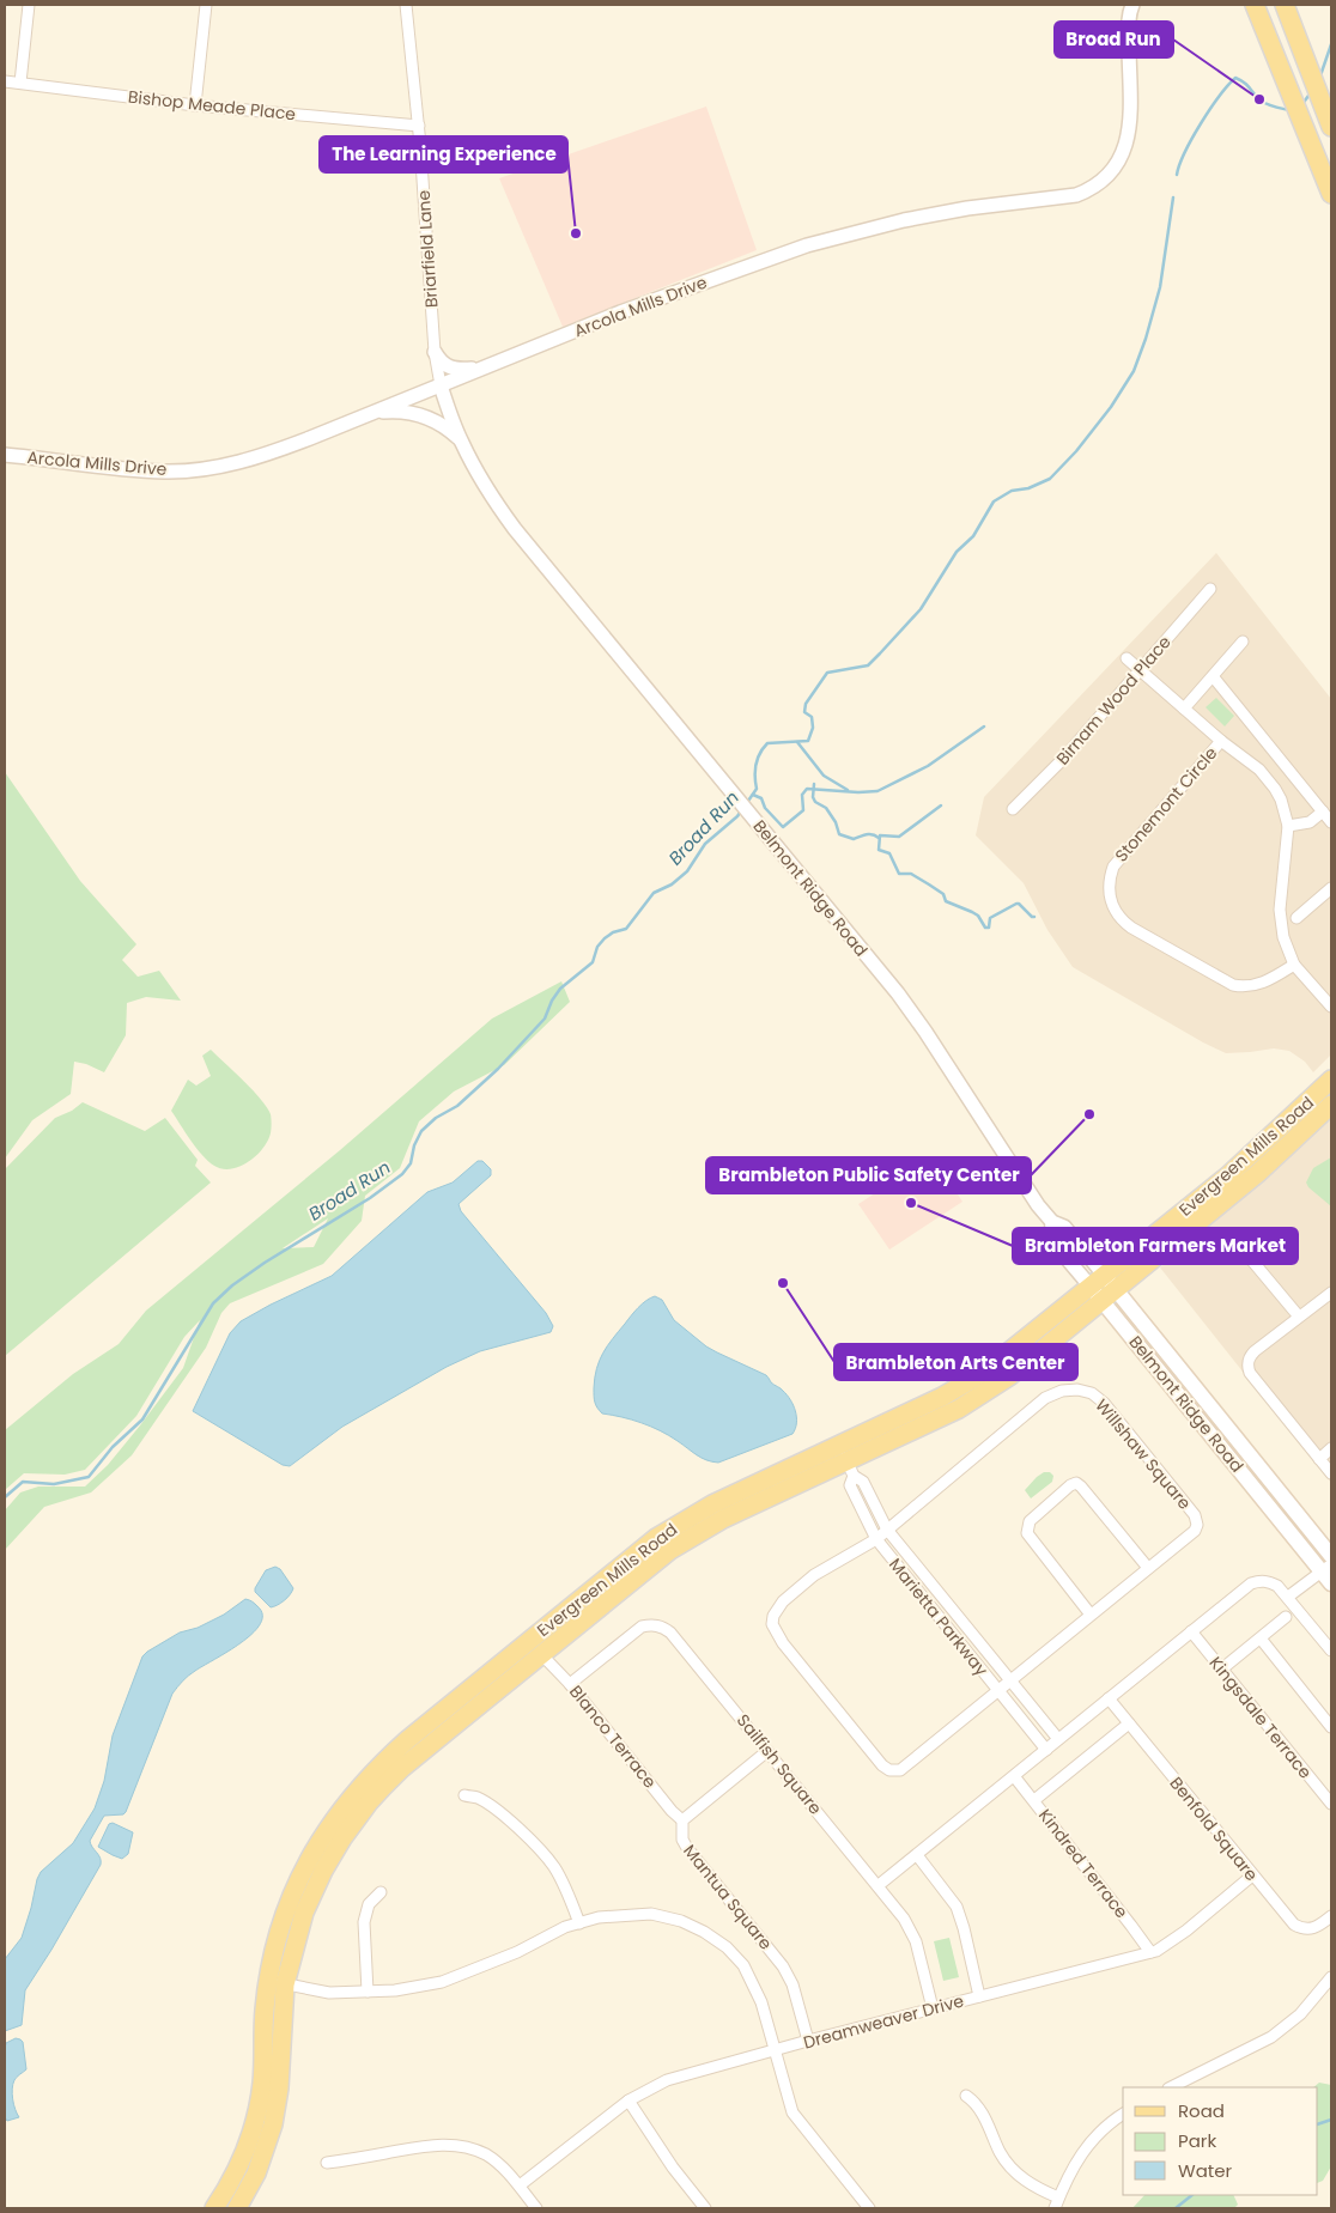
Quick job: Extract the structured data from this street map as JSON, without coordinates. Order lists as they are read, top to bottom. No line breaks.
{"streets":{"main road":["Belmont Ridge Road","Evergreen Mills Road"],"street":["Bishop Meade Place","Briarfield Lane","Arcola Mills Drive","Birnam Wood Place","Stonemont Circle","Willshaw Square","Marietta Parkway","Kingsdale Terrace","Blanco Terrace","Sailfish Square","Benfold Square","Kindred Terrace","Mantua Square","Dreamweaver Drive"]},"crossings":[["Bishop Meade Place","Briarfield Lane"],["Briarfield Lane","Arcola Mills Drive"],["Briarfield Lane","Belmont Ridge Road"],["Arcola Mills Drive","Belmont Ridge Road"],["Belmont Ridge Road","Evergreen Mills Road"],["Evergreen Mills Road","Marietta Parkway"],["Evergreen Mills Road","Blanco Terrace"],["Willshaw Square","Marietta Parkway"],["Blanco Terrace","Sailfish Square"],["Blanco Terrace","Mantua Square"],["Sailfish Square","Mantua Square"],["Sailfish Square","Dreamweaver Drive"],["Benfold Square","Dreamweaver Drive"],["Kindred Terrace","Dreamweaver Drive"],["Mantua Square","Dreamweaver Drive"]],"water":["Broad Run"],"places":["Broad Run","The Learning Experience","Brambleton Public Safety Center","Brambleton Farmers Market","Brambleton Arts Center"],"legend":["Road","Park","Water"]}
